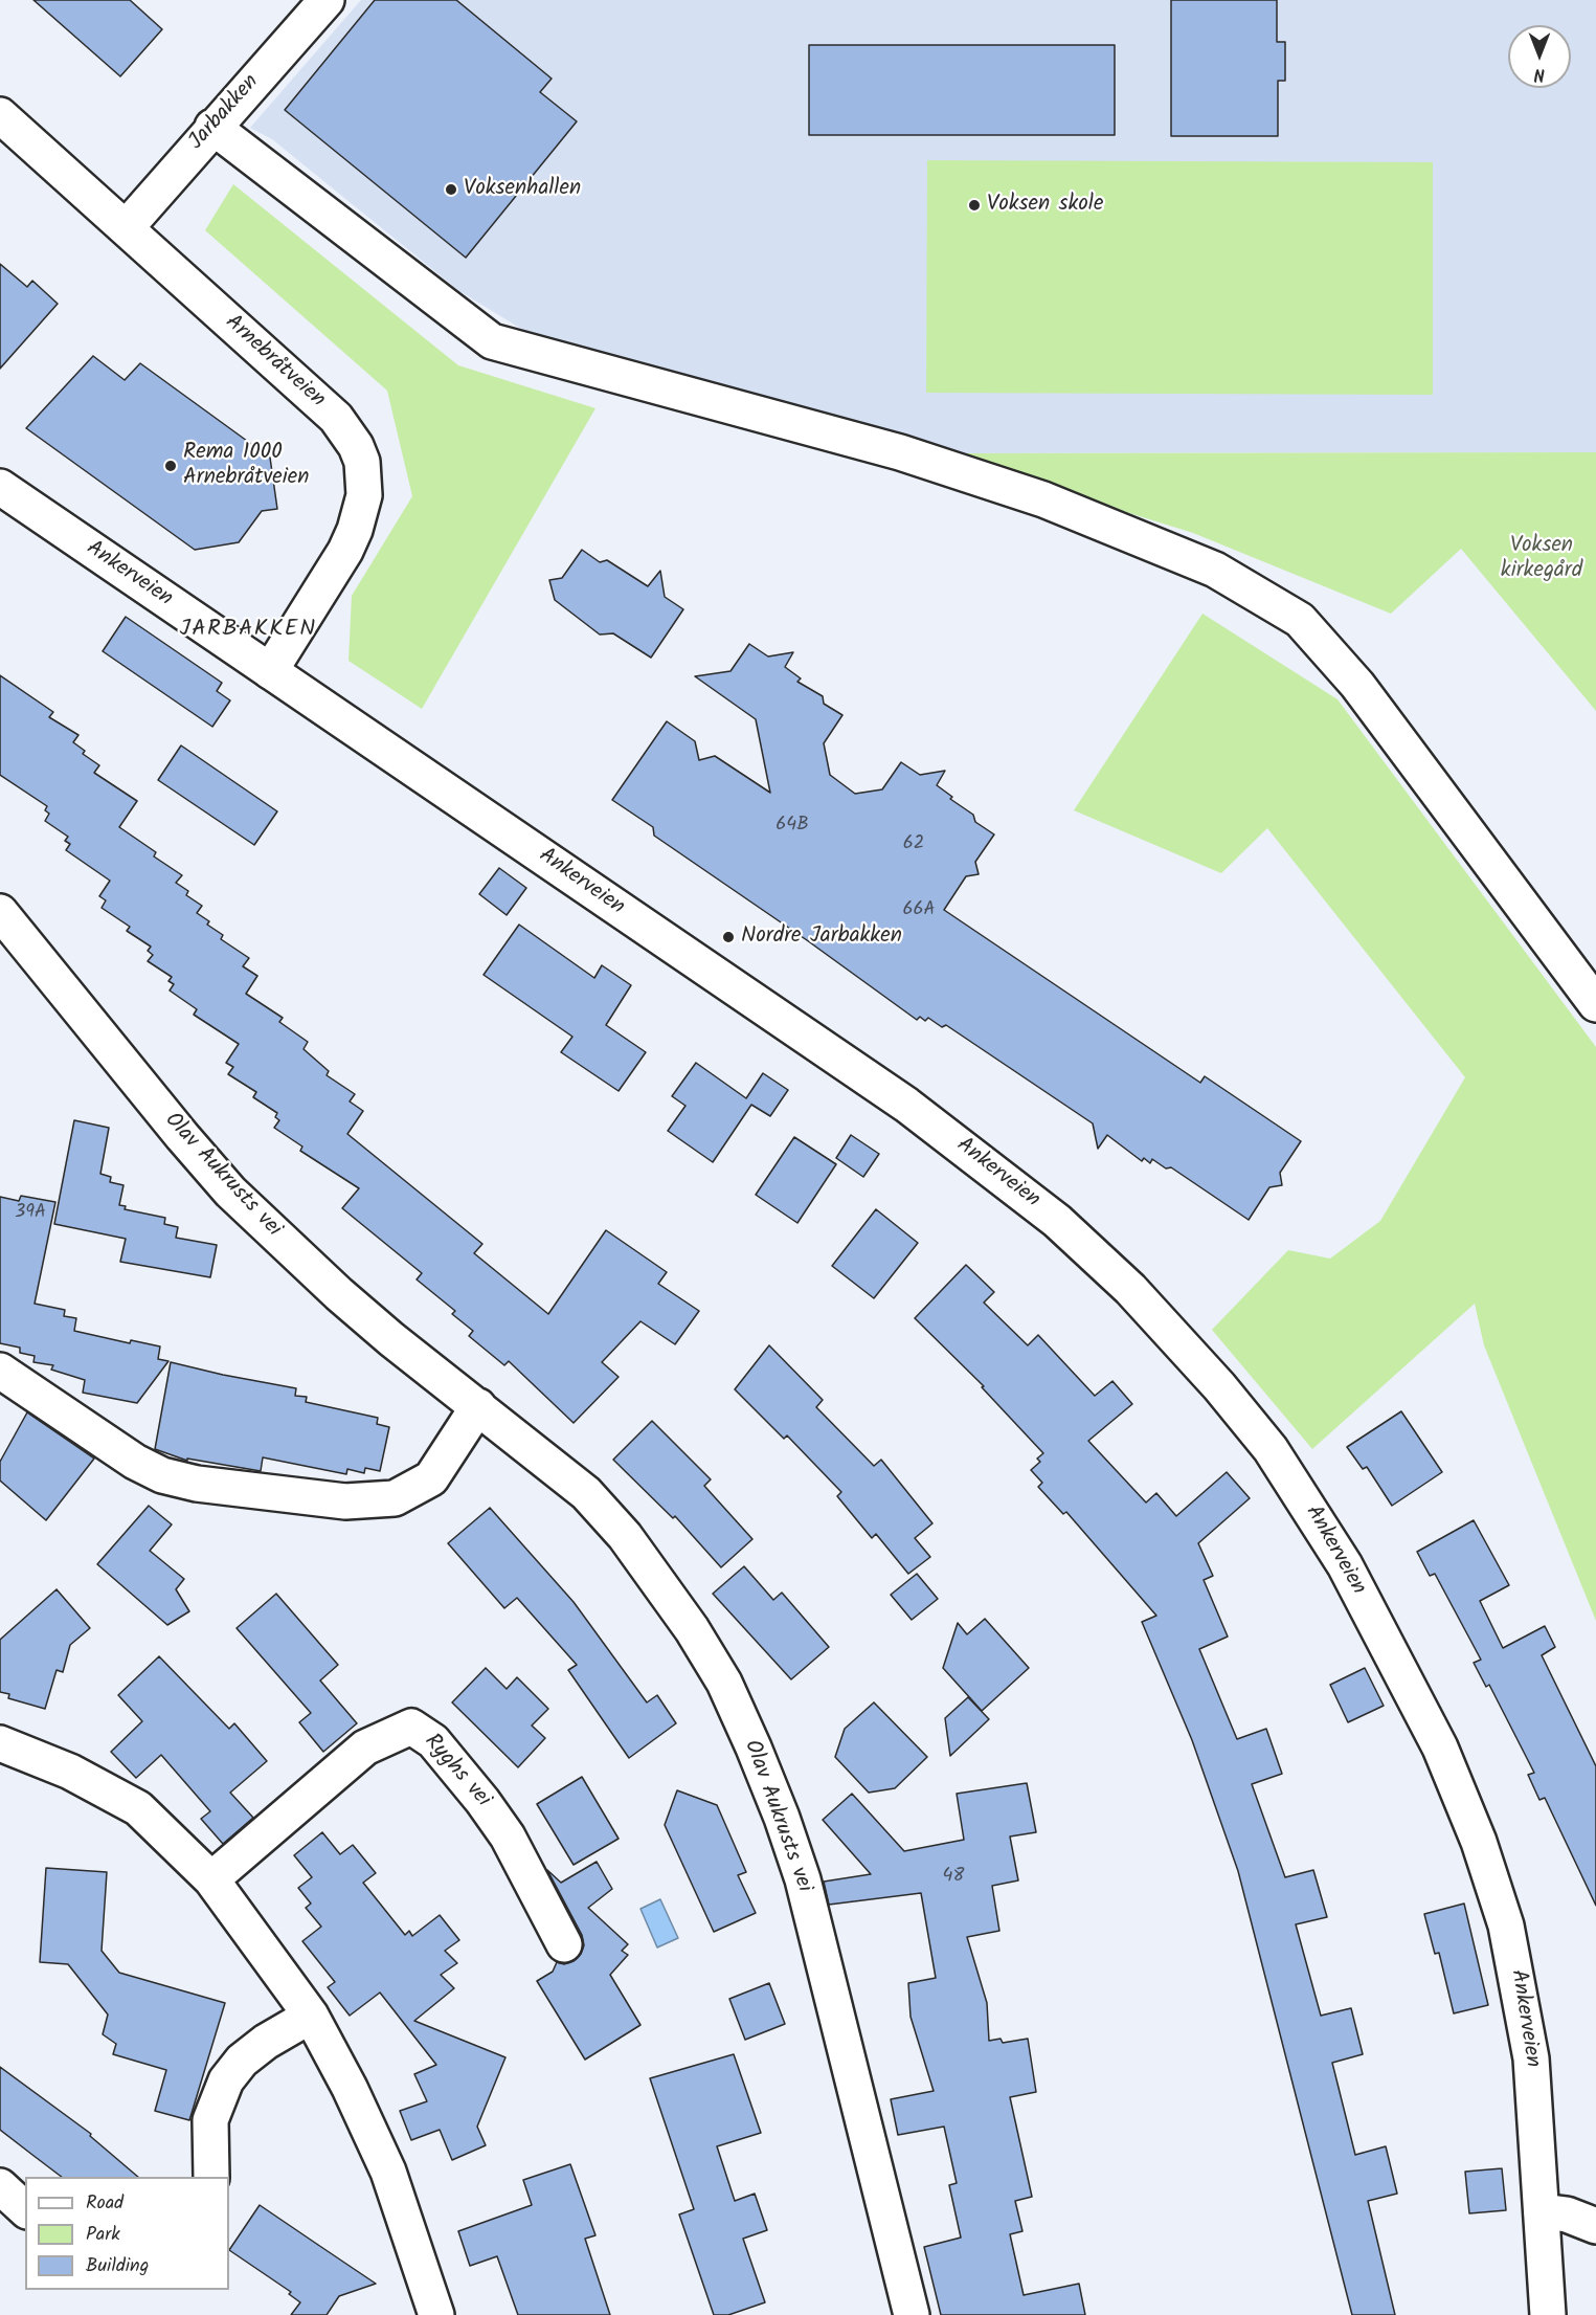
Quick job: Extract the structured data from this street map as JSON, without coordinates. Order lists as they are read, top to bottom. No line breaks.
{"streets":{"street":["Jarbakken","Arnebråtveien","Ankerveien","Olav Aukrusts vei","Ryghs vei"]},"crossings":[["Jarbakken","Arnebråtveien"],["Arnebråtveien","Ankerveien"]],"districts":["JARBAKKEN"],"parks":["Voksen kirkegård"],"places":["Voksenhallen","Voksen skole","Rema 1000 Arnebråtveien","Nordre Jarbakken"],"house_numbers":["64B","62","66A","39A","48"],"legend":["Road","Park","Building"],"north":"bottom"}
